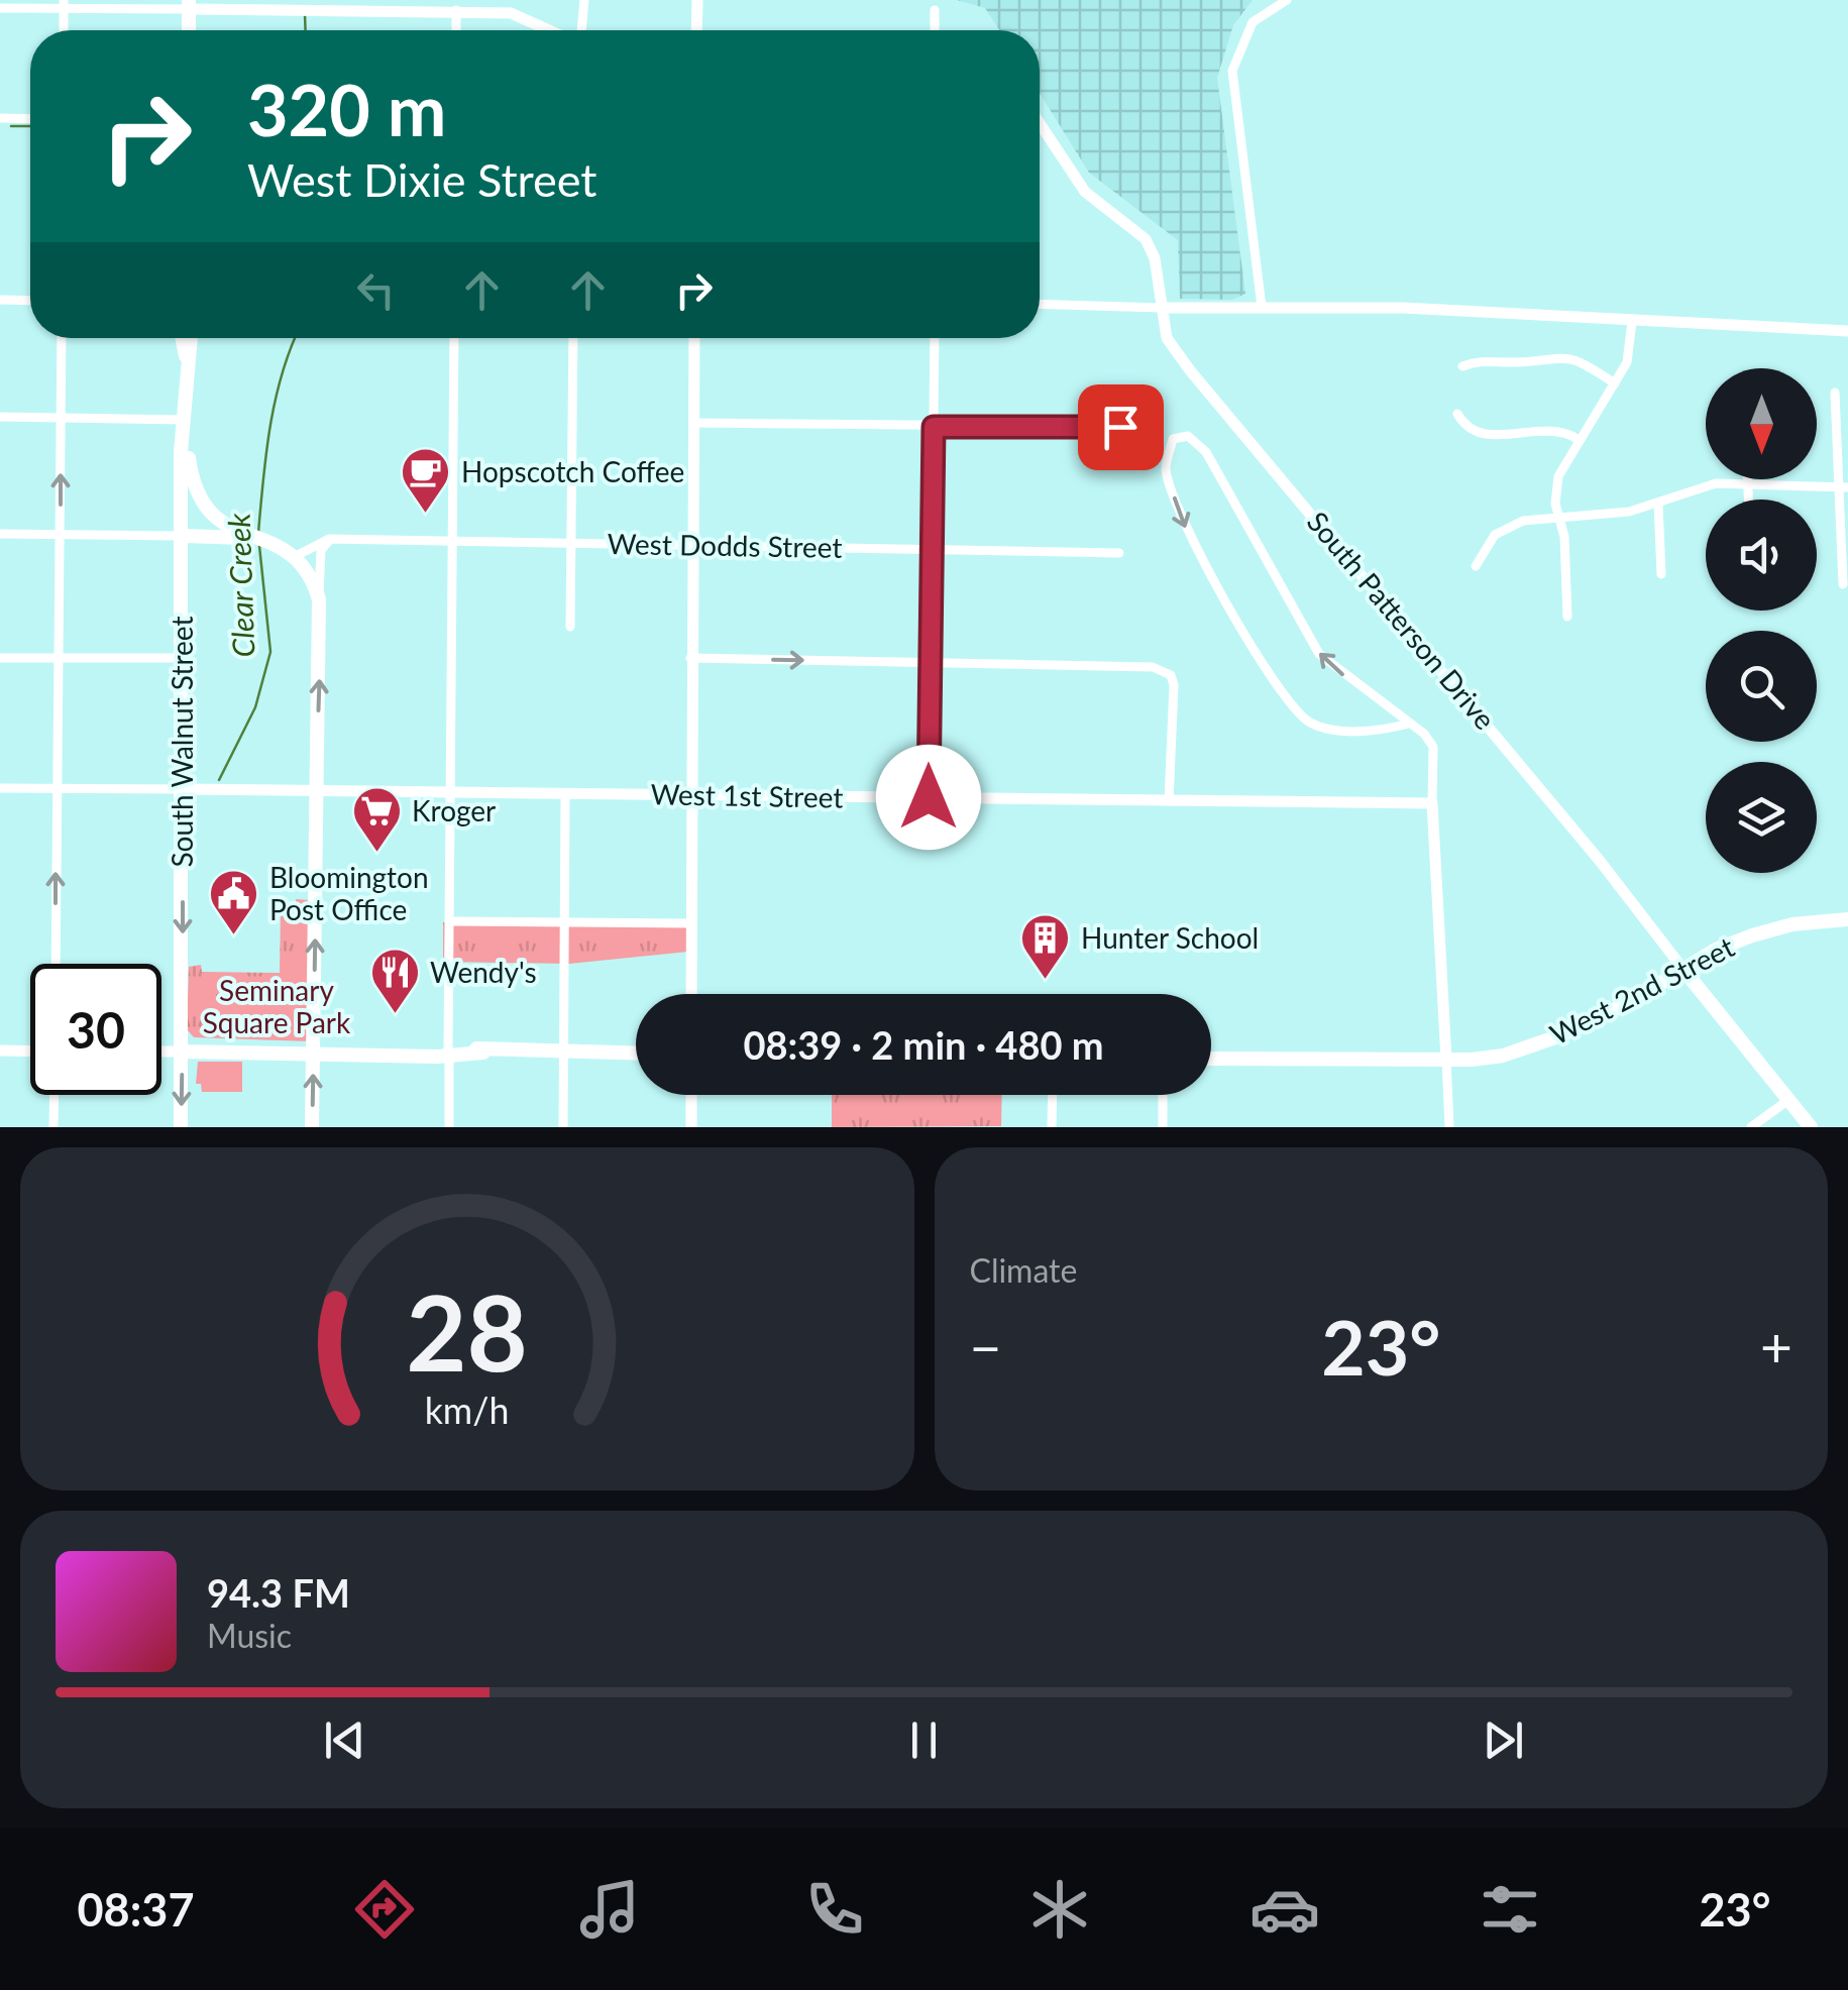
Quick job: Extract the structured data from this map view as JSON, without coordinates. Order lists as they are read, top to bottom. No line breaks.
{"streets":{"main road":["South Patterson Drive","South Walnut Street","West 2nd Street"],"street":["West Dodds Street","West 1st Street"]},"crossings":[["South Patterson Drive","West 2nd Street"],["South Walnut Street","West 1st Street"]],"one_way":["South Walnut Street"],"water":["Clear Creek"],"parks":["Seminary Square Park"],"places":{"cafe":["Hopscotch Coffee"],"supermarket":["Kroger"],"public building":["Bloomington Post Office"],"building":["Hunter School"],"restaurant":["Wendy's"]},"north":"bottom","page":{"turn":["320 m","West Dixie Street"],"limit":"30","trip":"08:39 · 2 min · 480 m","tile":"Climate","heat":["−","23°","+"],"song":["94.3 FM","Music"],"tabs":["08:37","23°"],"gauge":["28","km/h"]}}
